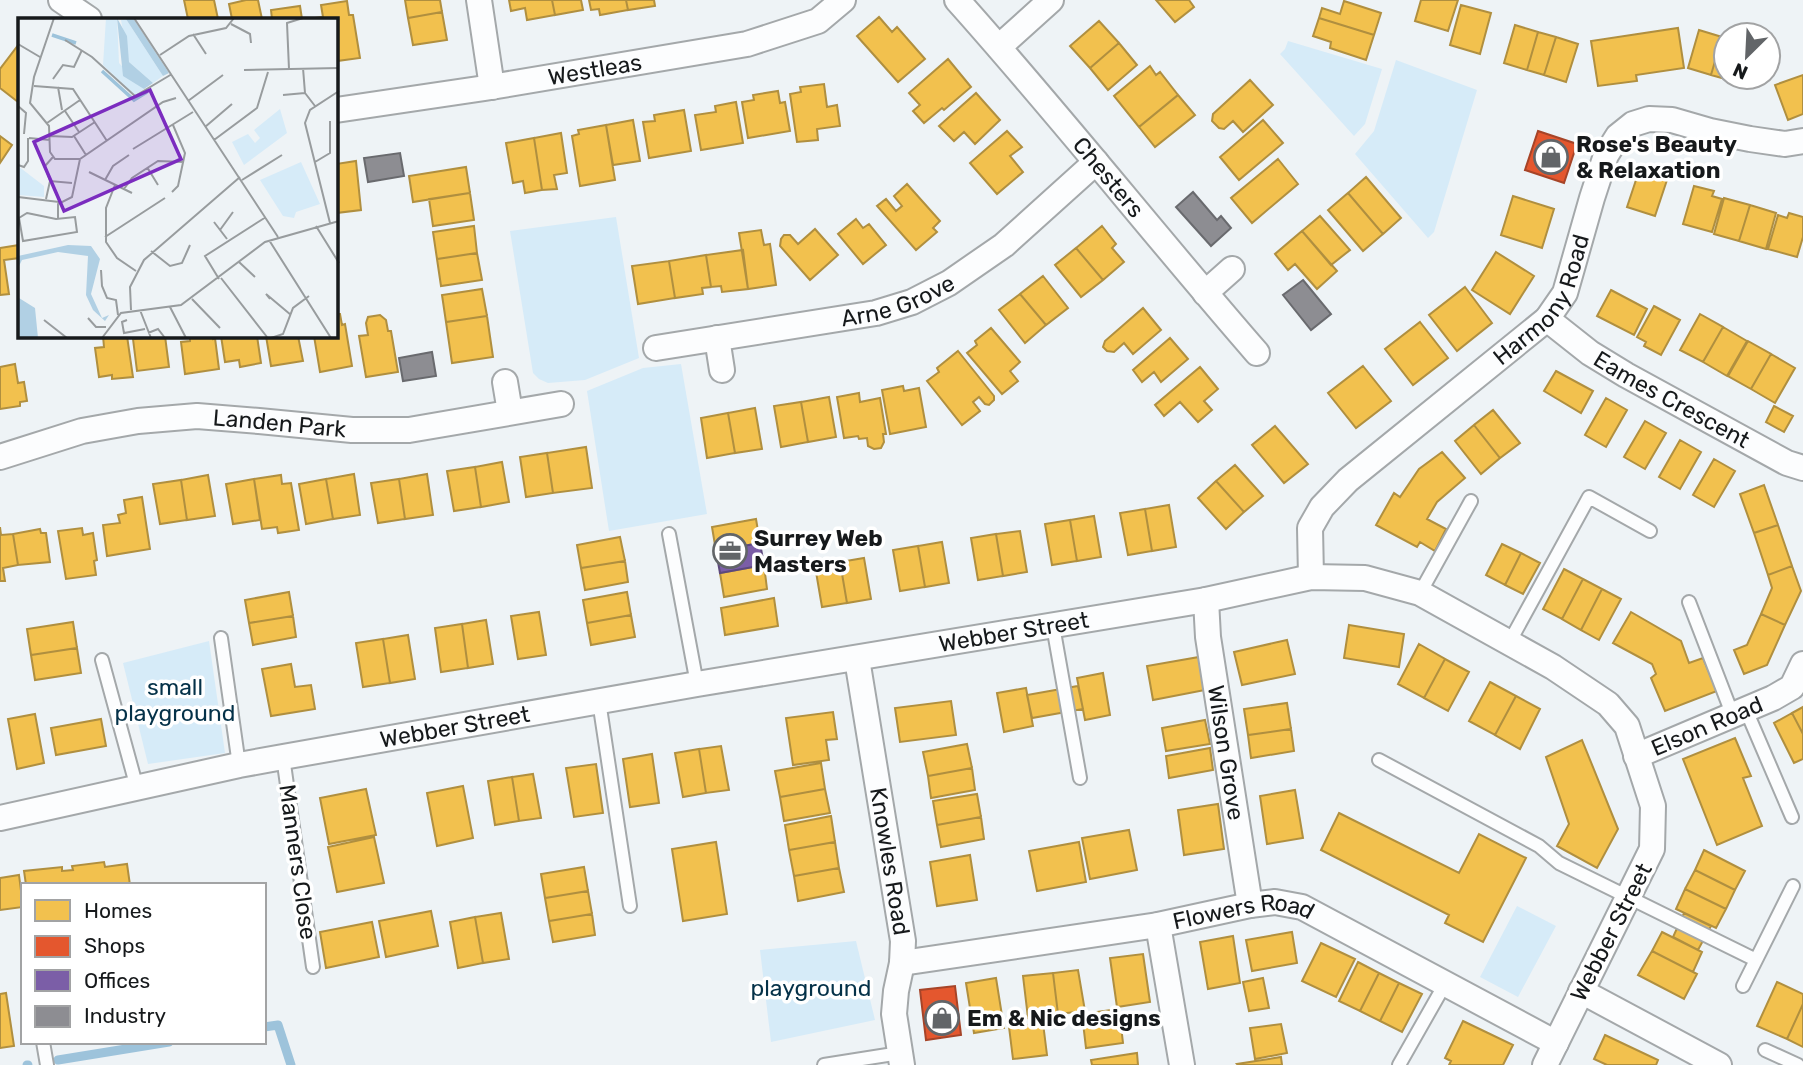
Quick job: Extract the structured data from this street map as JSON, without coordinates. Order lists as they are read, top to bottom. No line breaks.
{"streets":{"street":["Westleas","Chesters","Harmony Road","Arne Grove","Eames Crescent","Landen Park","Webber Street","Elson Road","Wilson Grove","Knowles Road","Flowers Road"],"lane":["Manners Close"]},"crossings":[["Chesters","Arne Grove"],["Harmony Road","Eames Crescent"],["Harmony Road","Webber Street"],["Webber Street","Elson Road"],["Webber Street","Wilson Grove"],["Webber Street","Manners Close"],["Webber Street","Knowles Road"],["Webber Street","Flowers Road"],["Wilson Grove","Flowers Road"],["Knowles Road","Flowers Road"]],"parks":["small playground","playground"],"places":{"shop":["Rose's Beauty & Relaxation","Em & Nic designs"],"office":["Surrey Web Masters"]},"legend":["Homes","Shops","Offices","Industry"],"north":"bottom left"}
